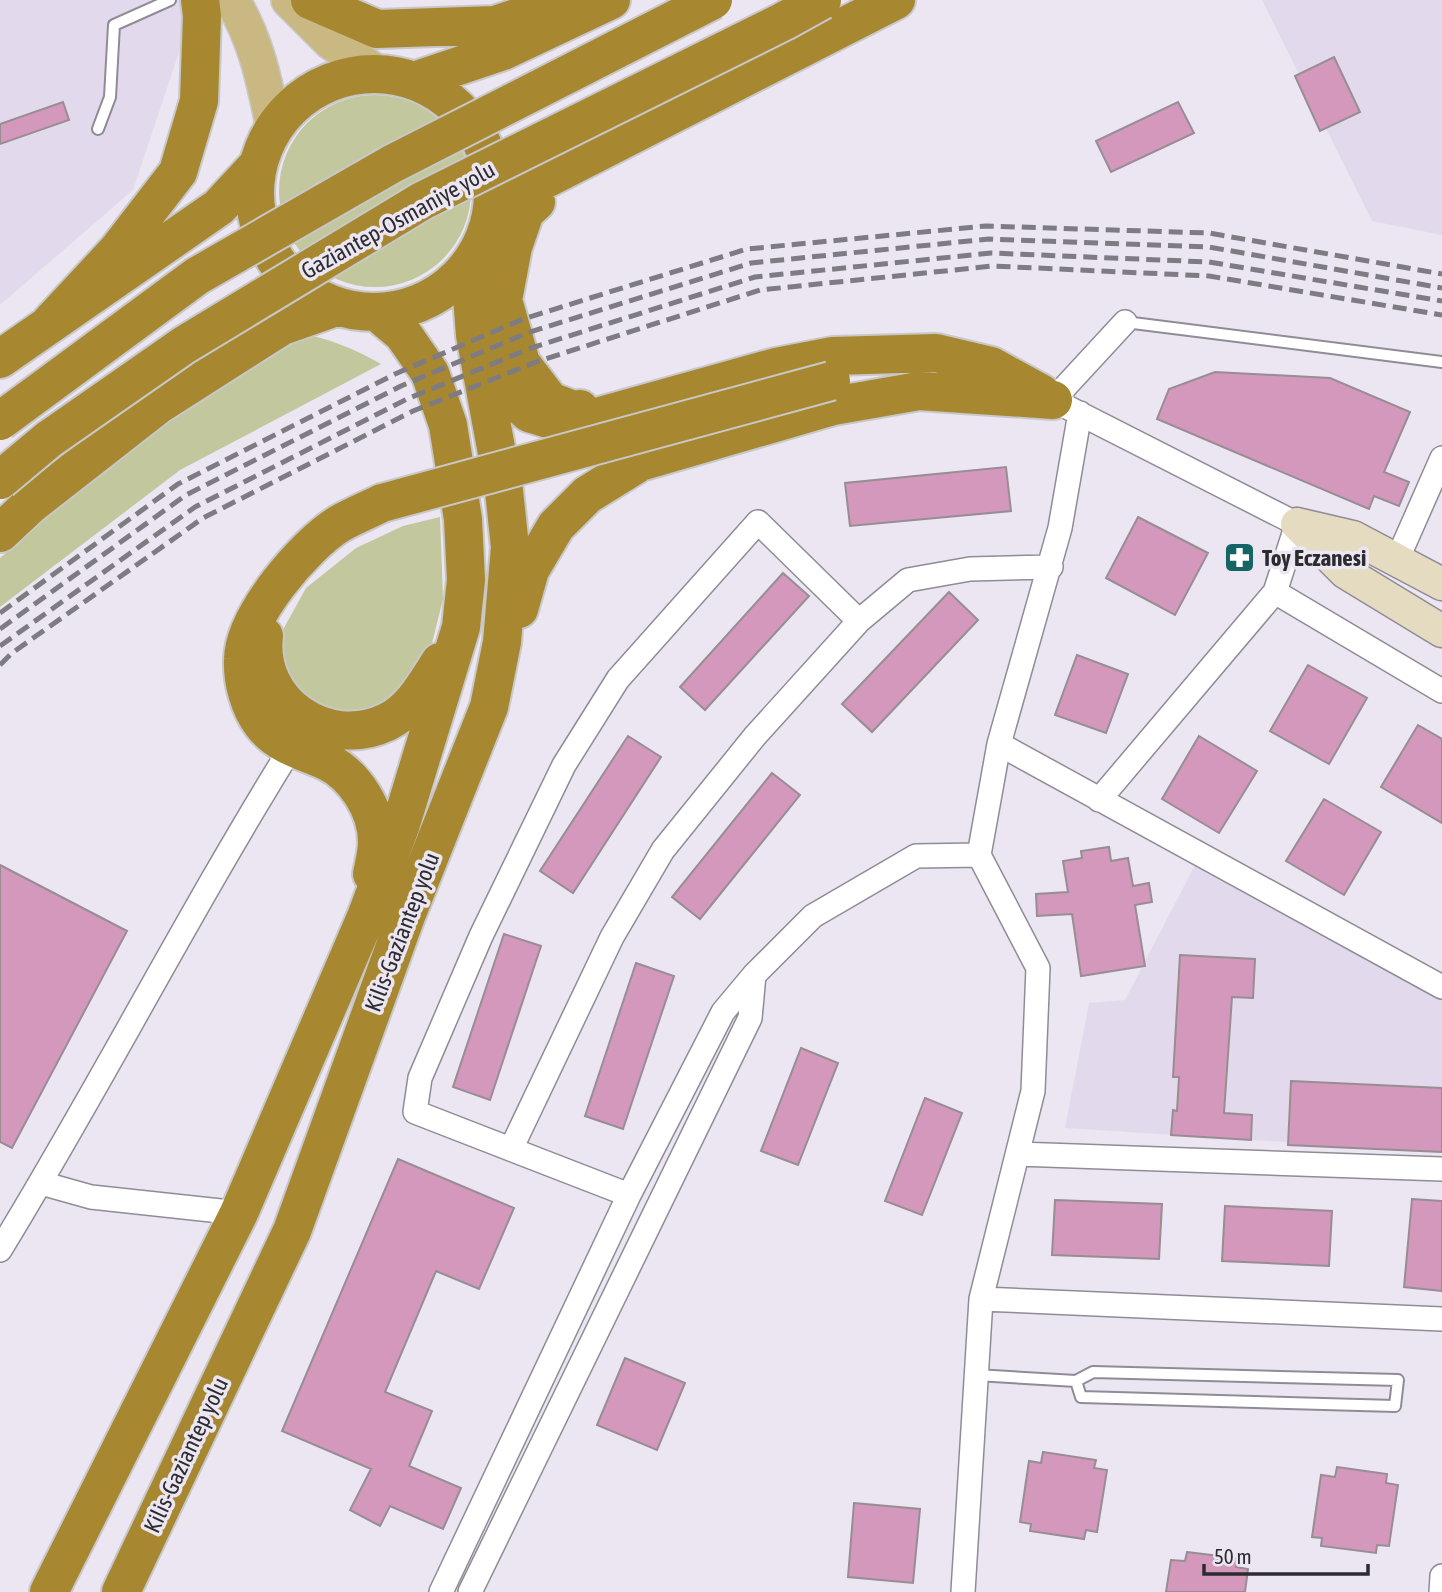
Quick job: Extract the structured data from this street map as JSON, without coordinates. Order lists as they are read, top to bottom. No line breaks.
{"streets":{"highway":["Gaziantep-Osmaniye yolu","Kilis-Gaziantep yolu"]},"places":{"pharmacy":["Toy Eczanesi"]},"scale_bar":"50 m"}
